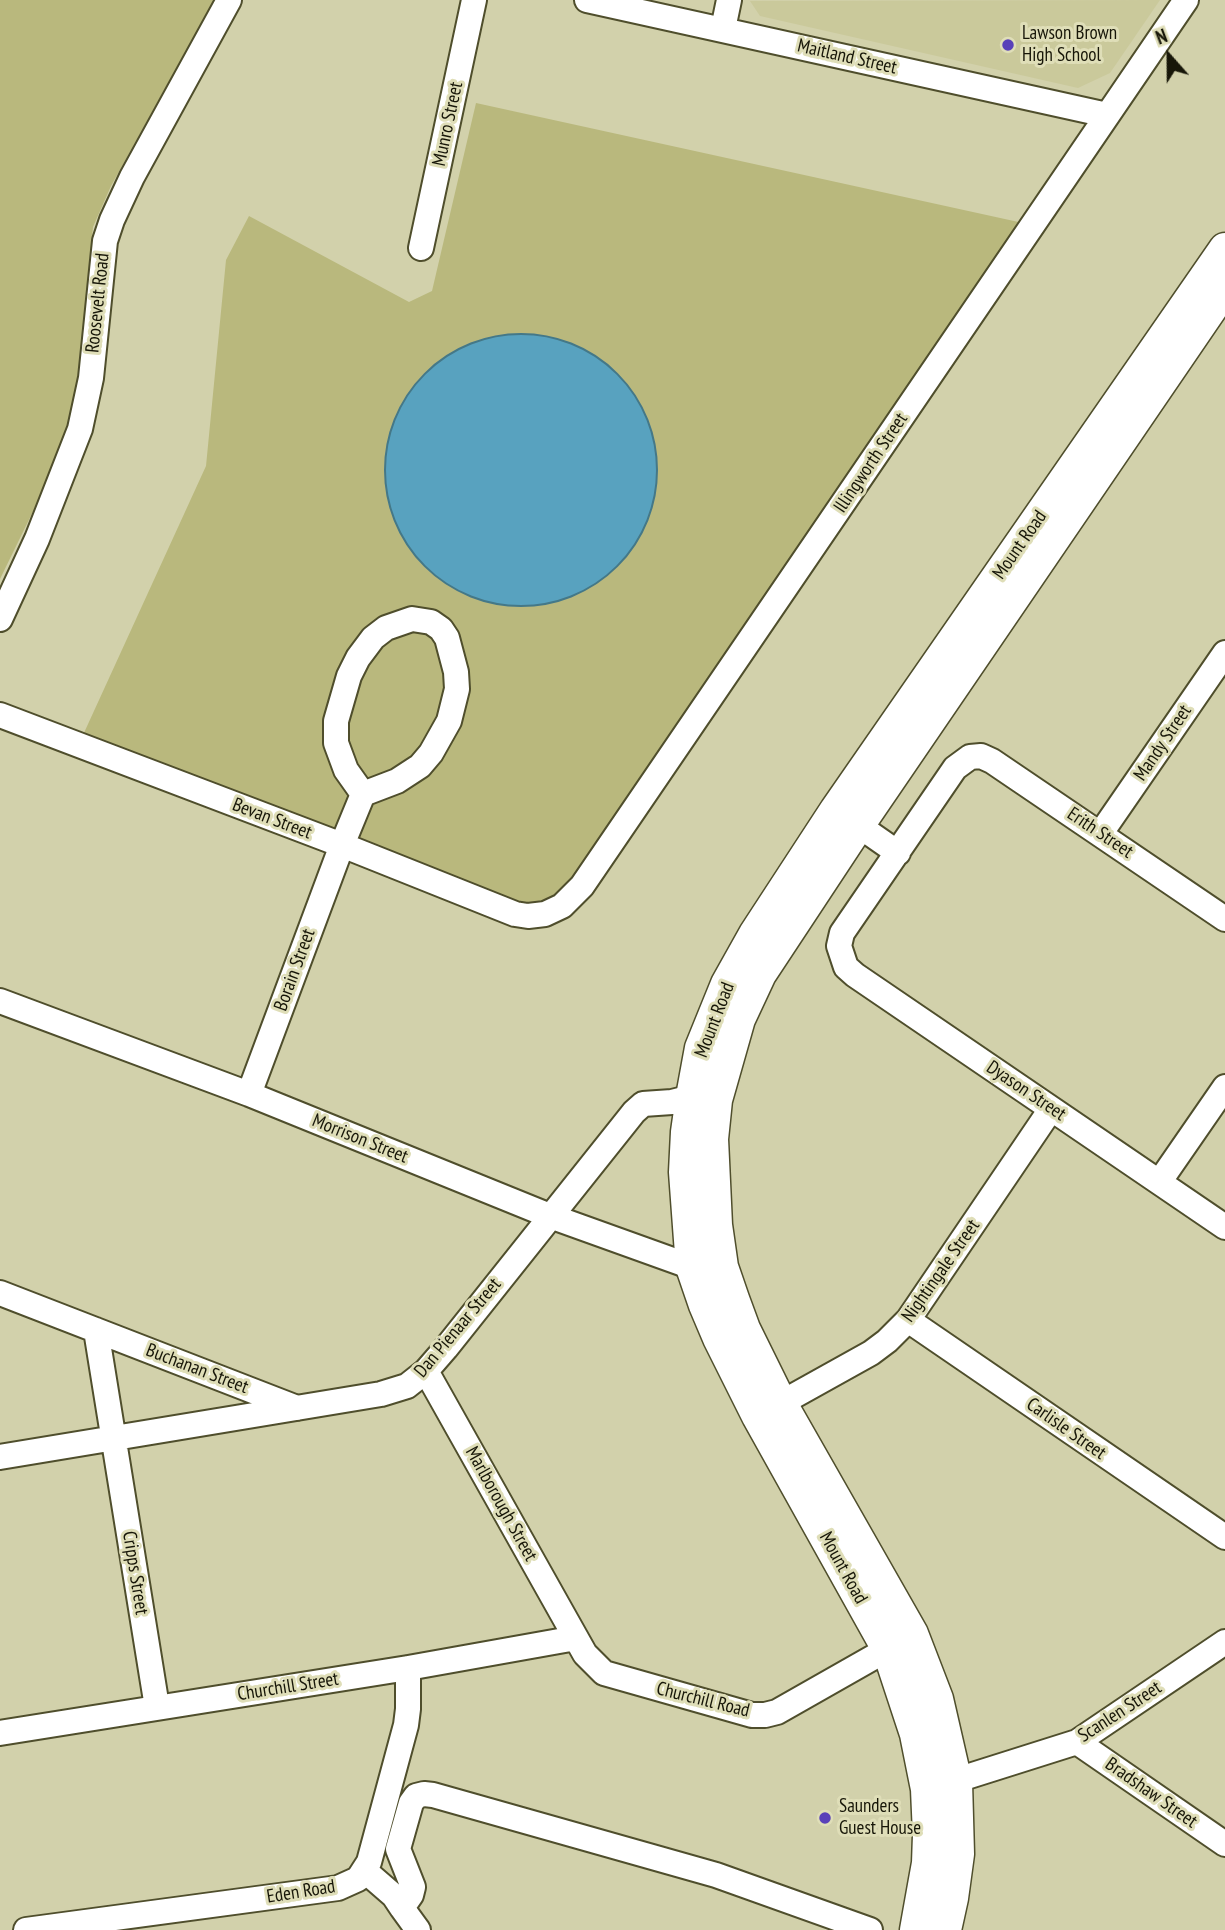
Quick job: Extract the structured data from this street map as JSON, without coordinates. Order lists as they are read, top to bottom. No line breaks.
{"streets":{"main road":["Mount Road"],"street":["Maitland Street","Munro Street","Roosevelt Road","Illingworth Street","Mandy Street","Bevan Street","Erith Street","Borain Street","Dyason Street","Morrison Street","Nightingale Street","Dan Pienaar Street","Buchanan Street","Carlisle Street","Marlborough Street","Cripps Street","Churchill Street","Churchill Road","Scanlen Street","Bradshaw Street","Eden Road"]},"crossings":[["Maitland Street","Illingworth Street"],["Illingworth Street","Bevan Street"],["Mount Road","Morrison Street"],["Mount Road","Nightingale Street"],["Mount Road","Dan Pienaar Street"],["Mount Road","Churchill Road"],["Mount Road","Scanlen Street"],["Mandy Street","Erith Street"],["Bevan Street","Borain Street"],["Erith Street","Dyason Street"],["Borain Street","Morrison Street"],["Dyason Street","Nightingale Street"],["Morrison Street","Dan Pienaar Street"],["Nightingale Street","Carlisle Street"],["Dan Pienaar Street","Buchanan Street"],["Dan Pienaar Street","Marlborough Street"],["Dan Pienaar Street","Cripps Street"],["Marlborough Street","Churchill Street"],["Marlborough Street","Churchill Road"],["Cripps Street","Churchill Street"],["Churchill Street","Churchill Road"],["Scanlen Street","Bradshaw Street"]],"places":["Lawson Brown High School","Saunders Guest House"],"north":"top"}
